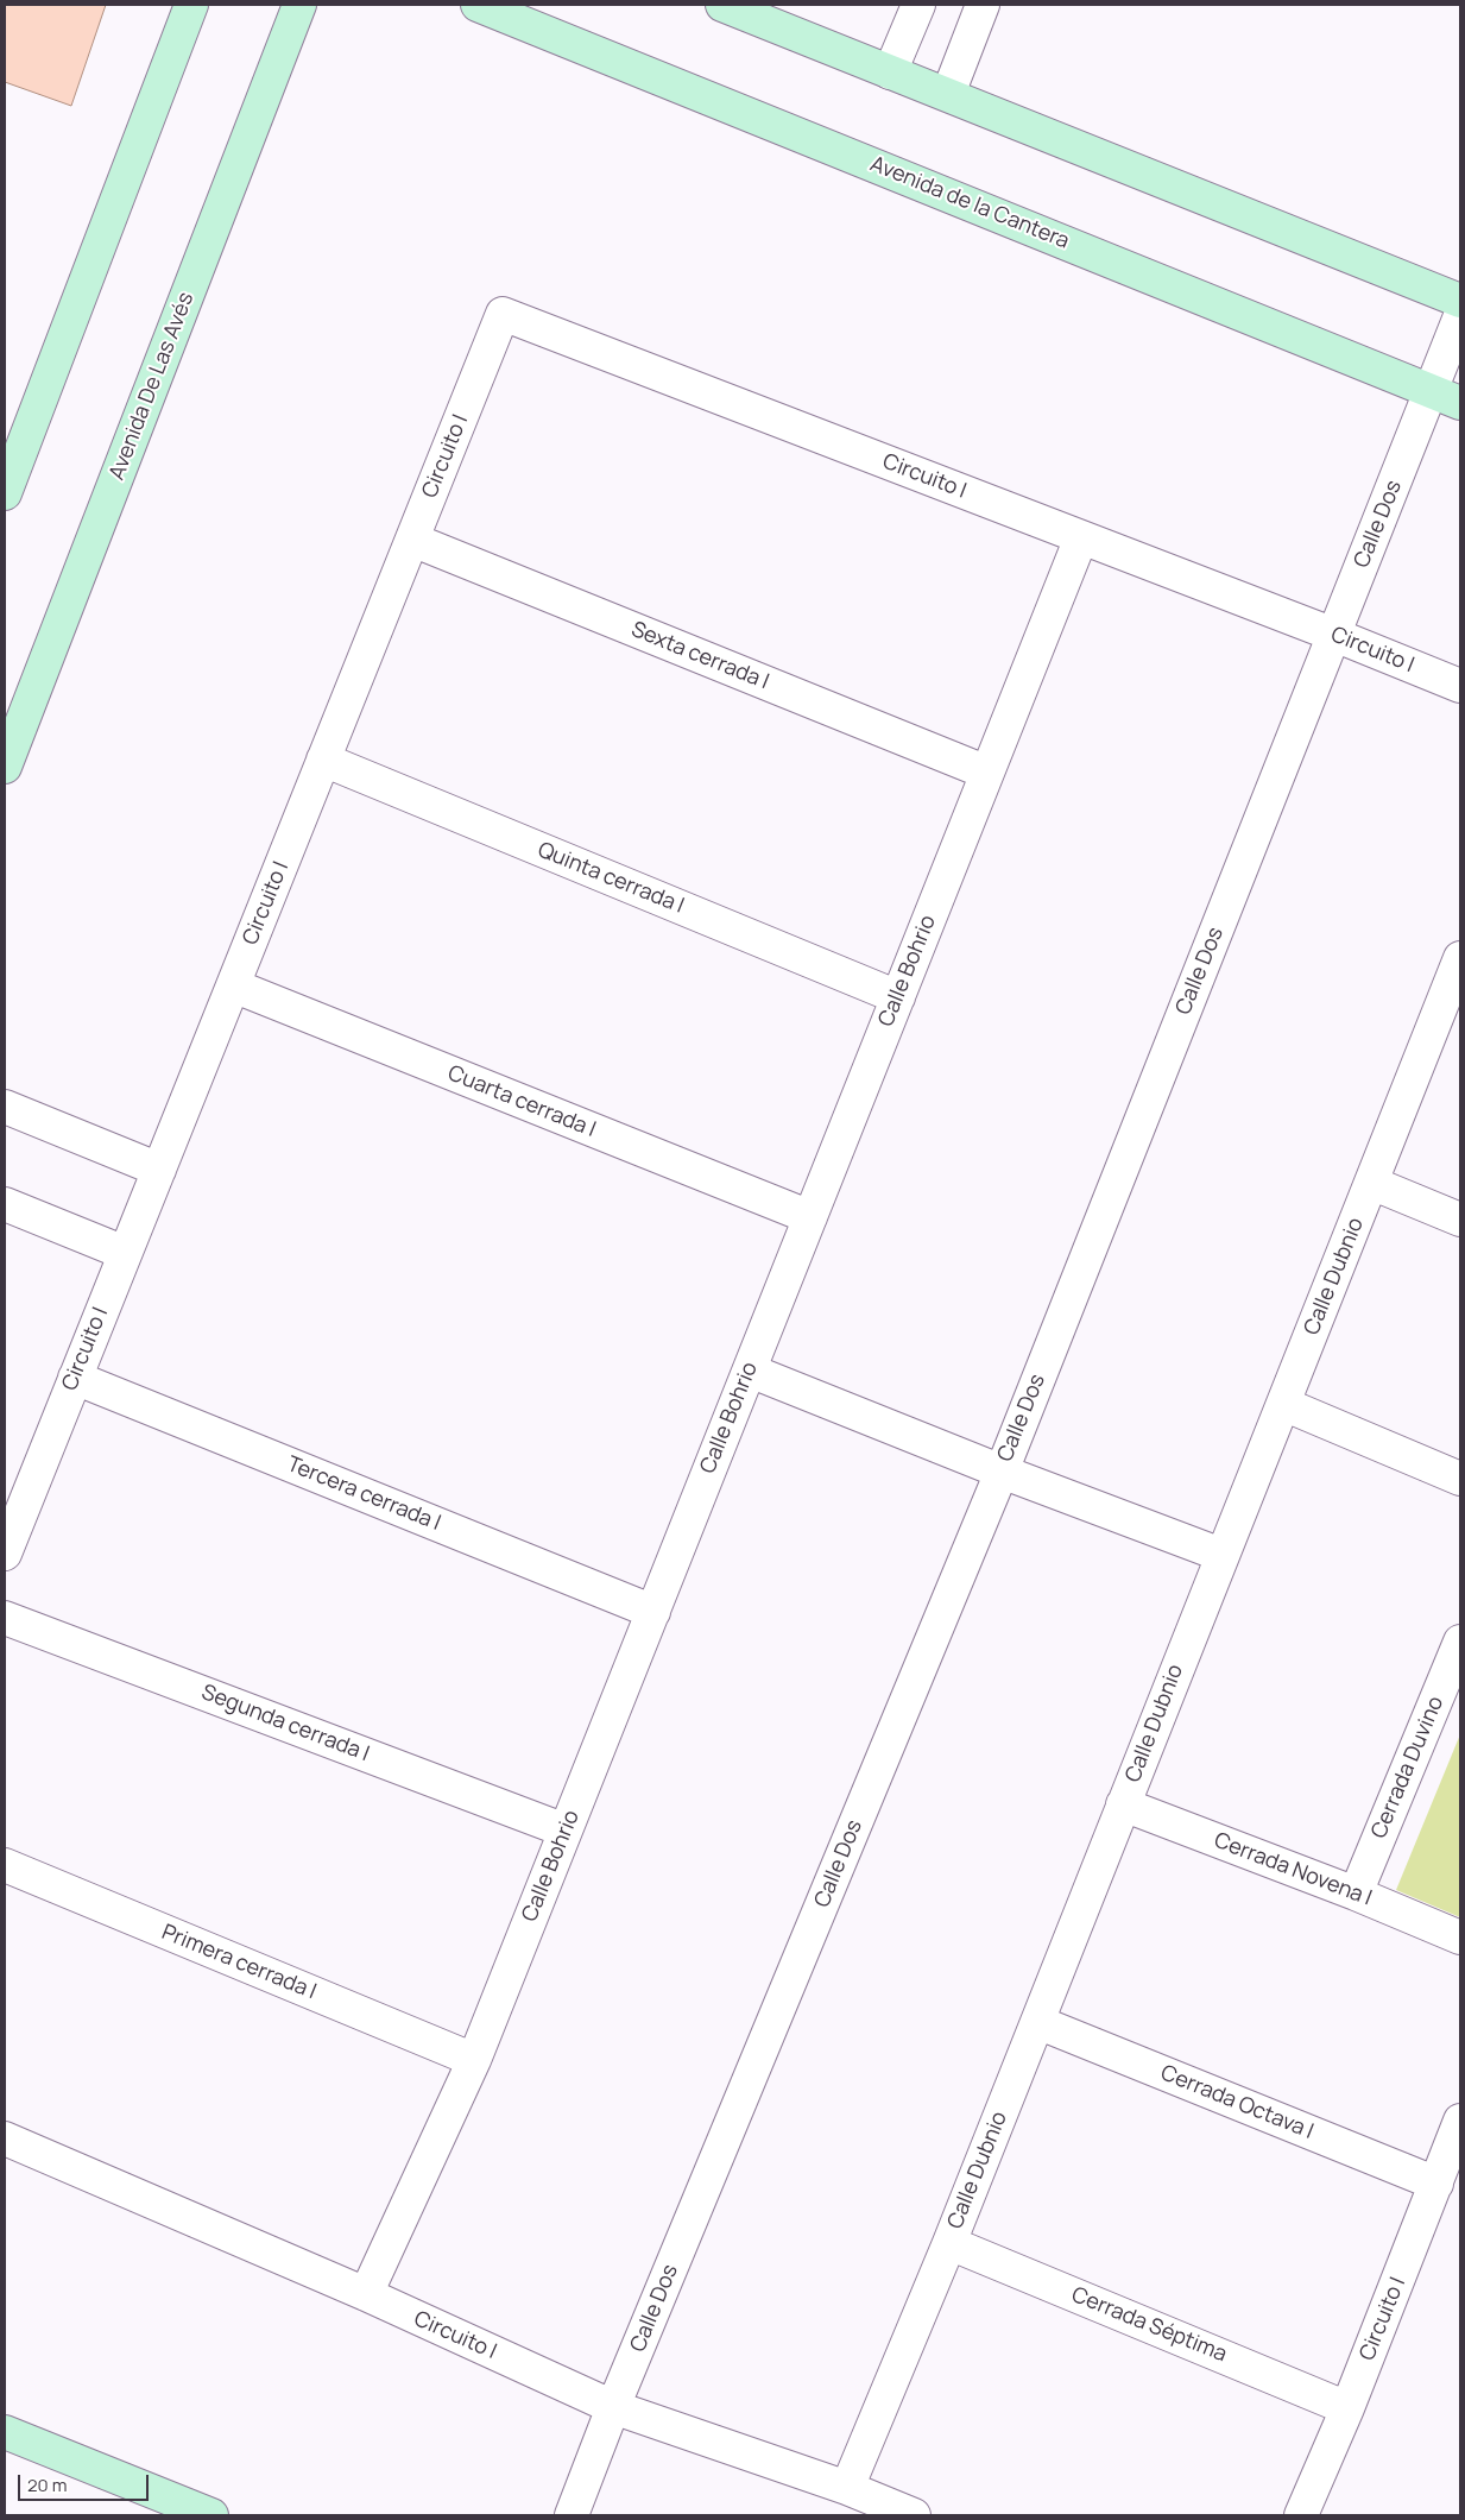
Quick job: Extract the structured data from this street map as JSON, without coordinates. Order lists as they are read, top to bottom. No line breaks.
{"streets":{"street":["Avenida de la Cantera","Avenida De Las Avés","Circuito I","Calle Dos","Sexta cerrada I","Quinta cerrada I","Calle Bohrio","Cuarta cerrada I","Calle Dubnio","Tercera cerrada I","Segunda cerrada I","Cerrada Duvino","Cerrada Novena I","Primera cerrada I","Cerrada Octava I","Cerrada Séptima"]},"crossings":[["Avenida de la Cantera","Calle Dos"],["Circuito I","Calle Dos"],["Circuito I","Sexta cerrada I"],["Circuito I","Quinta cerrada I"],["Circuito I","Calle Bohrio"],["Circuito I","Cuarta cerrada I"],["Circuito I","Calle Dubnio"],["Circuito I","Tercera cerrada I"],["Circuito I","Cerrada Octava I"],["Circuito I","Cerrada Séptima"],["Sexta cerrada I","Calle Bohrio"],["Quinta cerrada I","Calle Bohrio"],["Calle Bohrio","Cuarta cerrada I"],["Calle Bohrio","Tercera cerrada I"],["Calle Bohrio","Segunda cerrada I"],["Calle Bohrio","Primera cerrada I"],["Calle Dubnio","Cerrada Novena I"],["Calle Dubnio","Cerrada Octava I"],["Calle Dubnio","Cerrada Séptima"],["Cerrada Duvino","Cerrada Novena I"]],"scale_bar":"20 m"}
